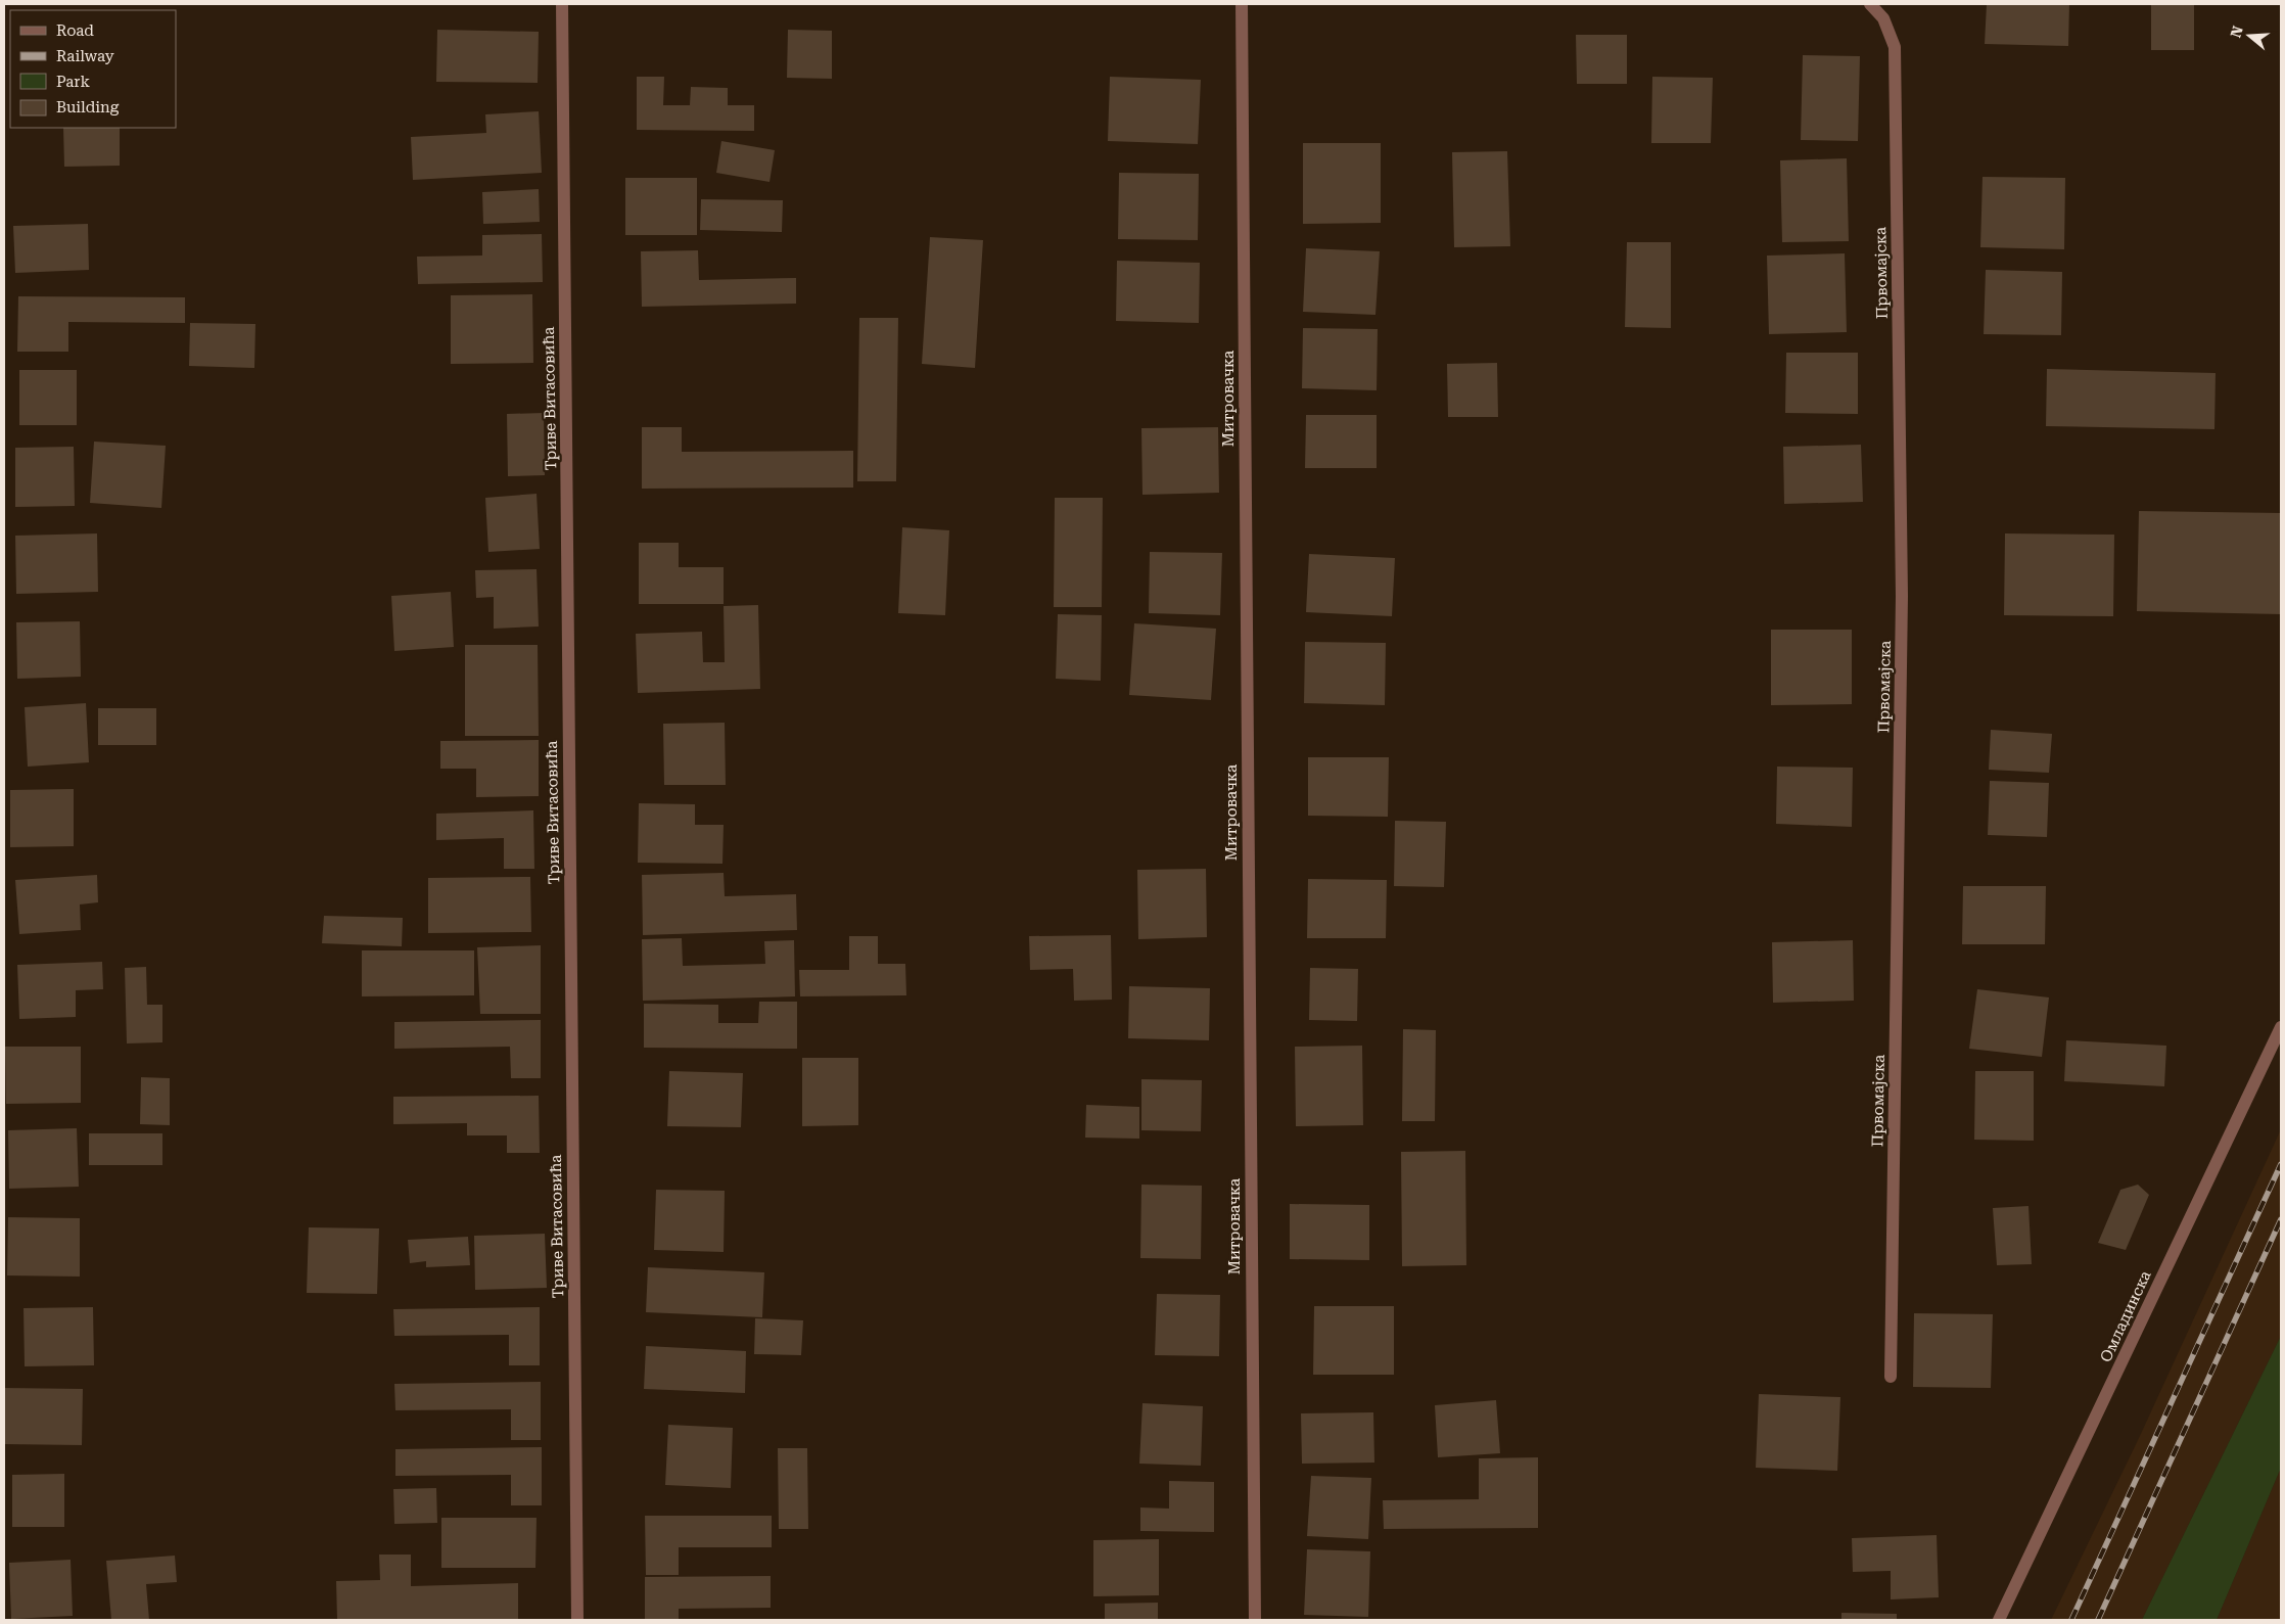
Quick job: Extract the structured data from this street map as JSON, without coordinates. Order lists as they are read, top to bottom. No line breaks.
{"streets":{"street":["Првомајска","Триве Витасовића","Митровачка","Омладинска"]},"legend":["Road","Railway","Park","Building"],"north":"left"}
